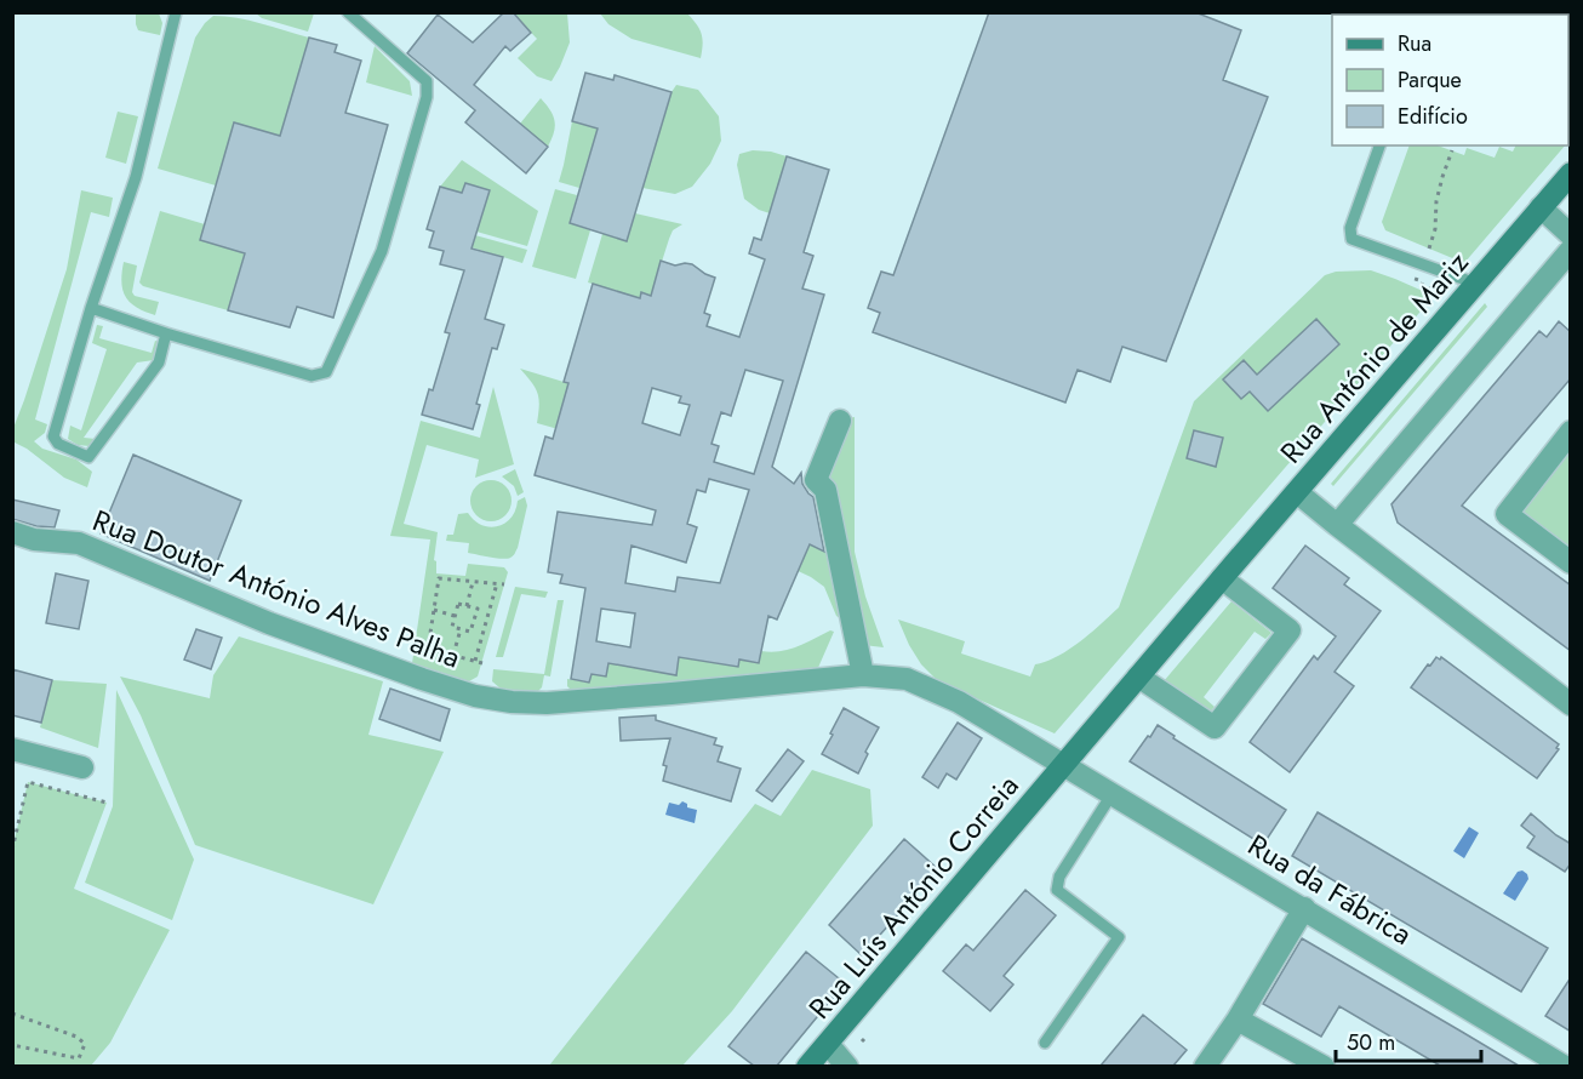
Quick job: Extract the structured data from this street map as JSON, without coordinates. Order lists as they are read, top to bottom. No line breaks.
{"streets":{"street":["Rua António de Mariz","Rua Doutor António Alves Palha","Rua da Fábrica","Rua Luís António Correia"]},"crossings":[["Rua António de Mariz","Rua Doutor António Alves Palha"],["Rua António de Mariz","Rua da Fábrica"],["Rua António de Mariz","Rua Luís António Correia"],["Rua Doutor António Alves Palha","Rua da Fábrica"],["Rua Doutor António Alves Palha","Rua Luís António Correia"],["Rua da Fábrica","Rua Luís António Correia"]],"legend":["Rua","Parque","Edifício"],"scale_bar":"50 m"}
